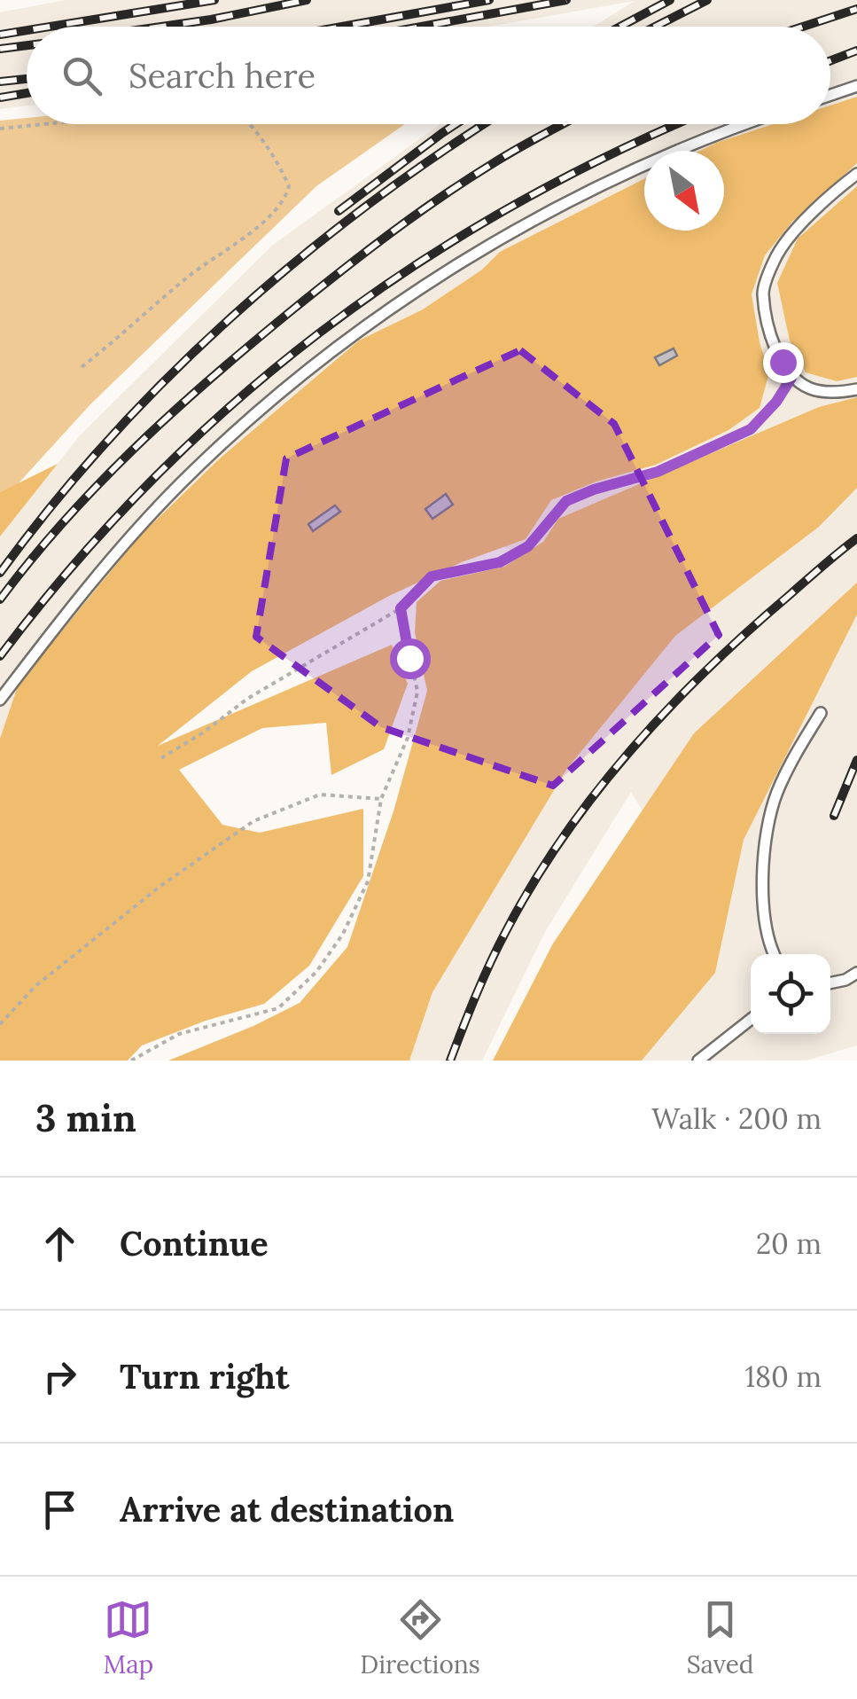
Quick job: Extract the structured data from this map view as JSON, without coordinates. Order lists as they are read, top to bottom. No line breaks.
{"north":"bottom right","page":{"search":"Search here","heading":["3 min","Walk · 200 m"],"list":[["Continue","20 m"],["Turn right","180 m"],"Arrive at destination"],"nav":["Map","Directions","Saved"]}}
